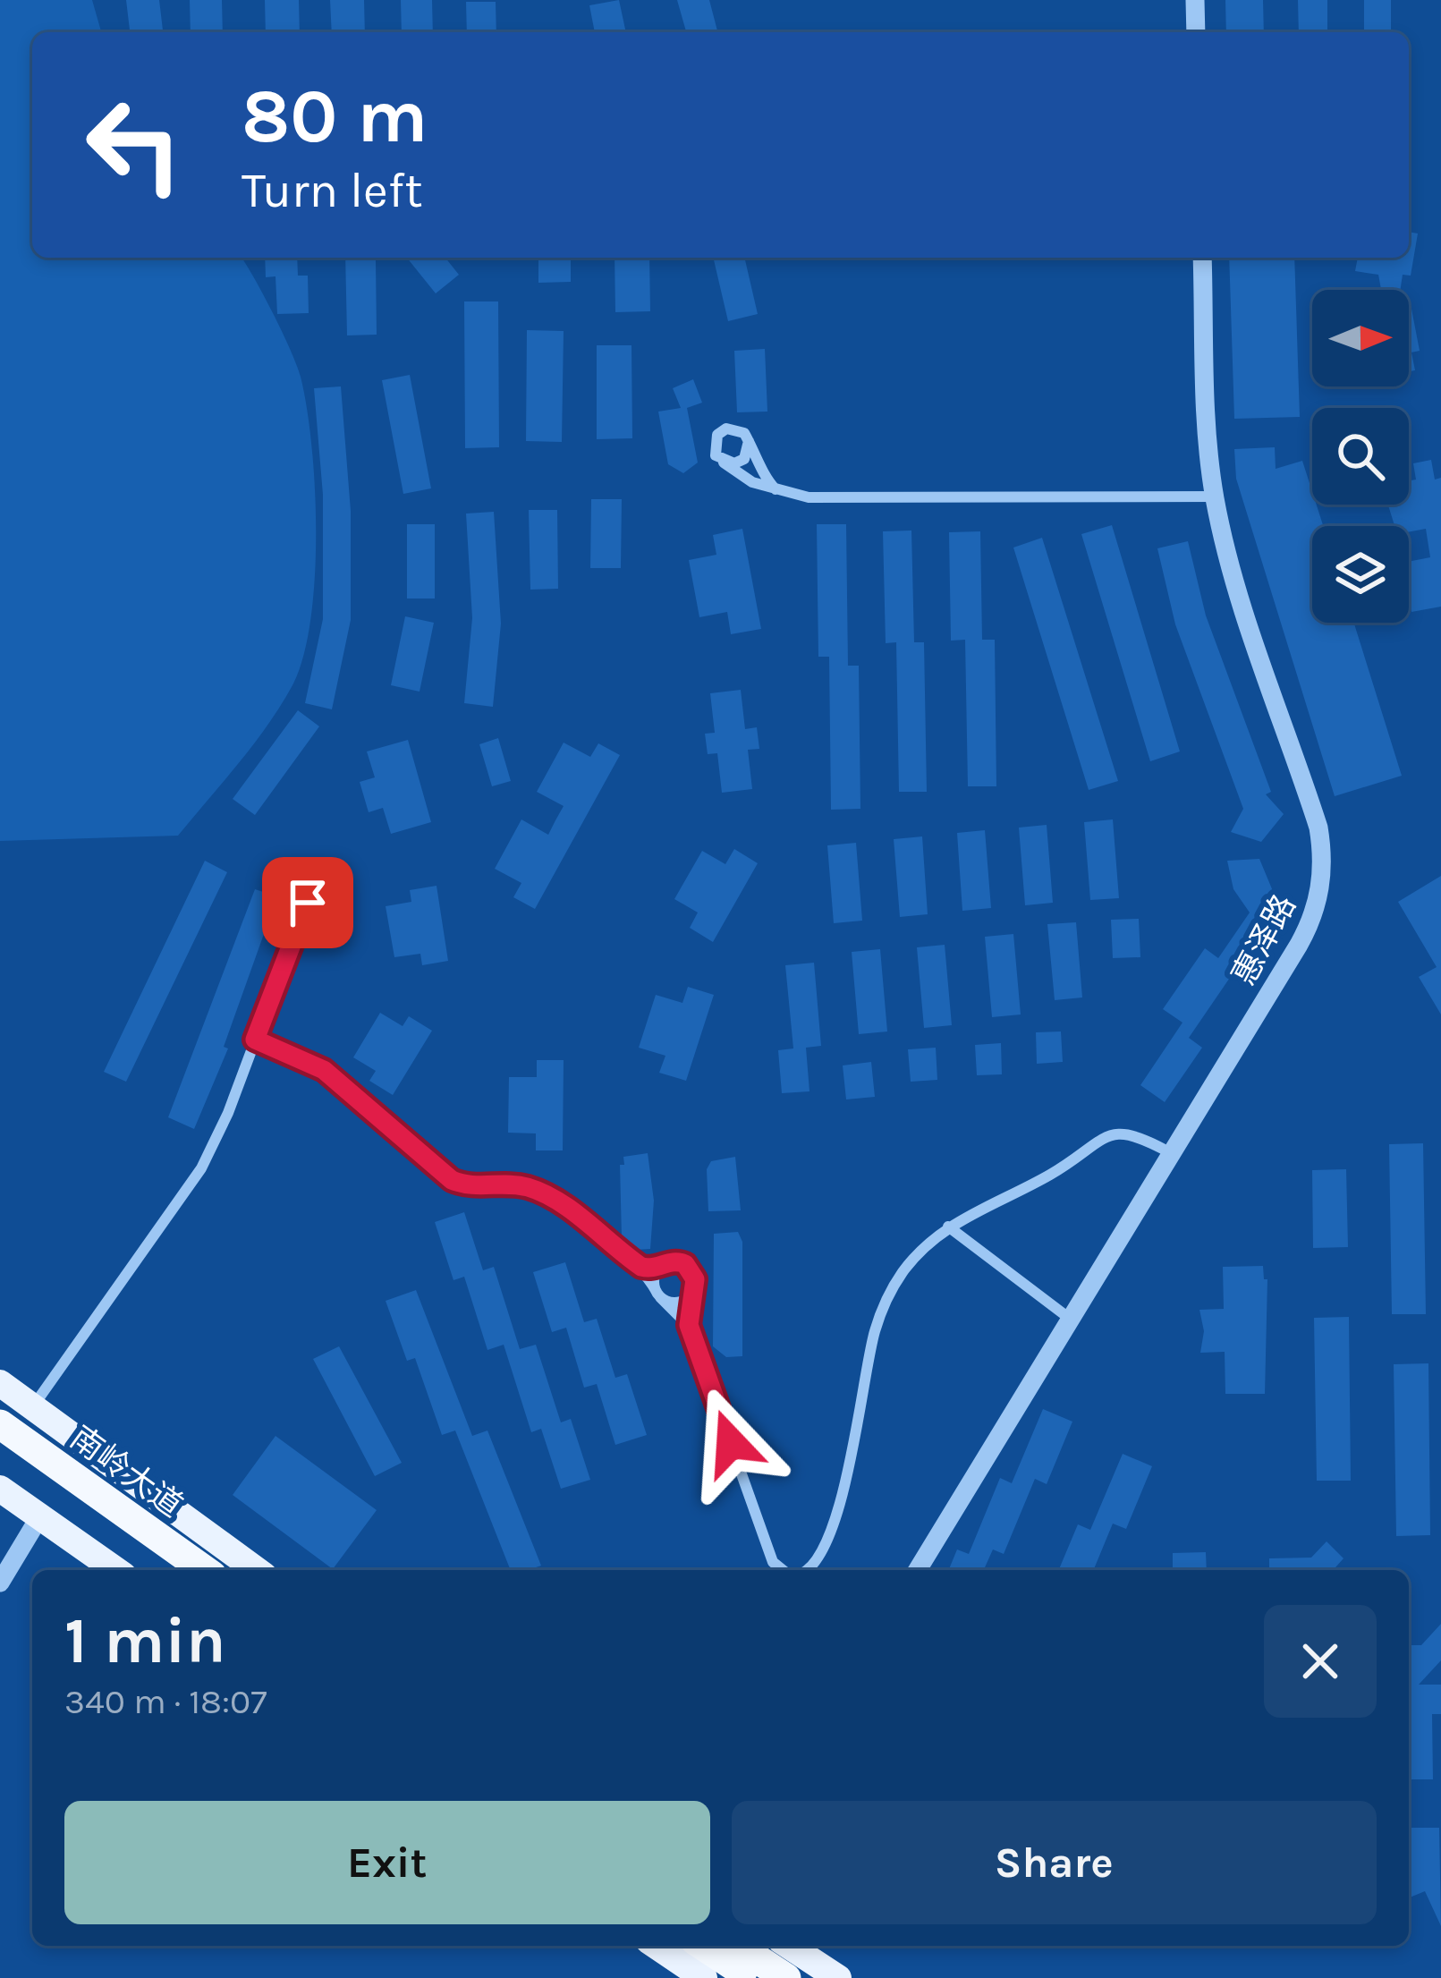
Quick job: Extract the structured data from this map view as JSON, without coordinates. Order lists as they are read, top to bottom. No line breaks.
{"streets":{"highway":["南岭大道"],"street":["惠泽路"]},"north":"right","page":{"turn":["80 m","Turn left"],"heading":["1 min","340 m · 18:07"],"buttons":["Exit","Share"]}}
